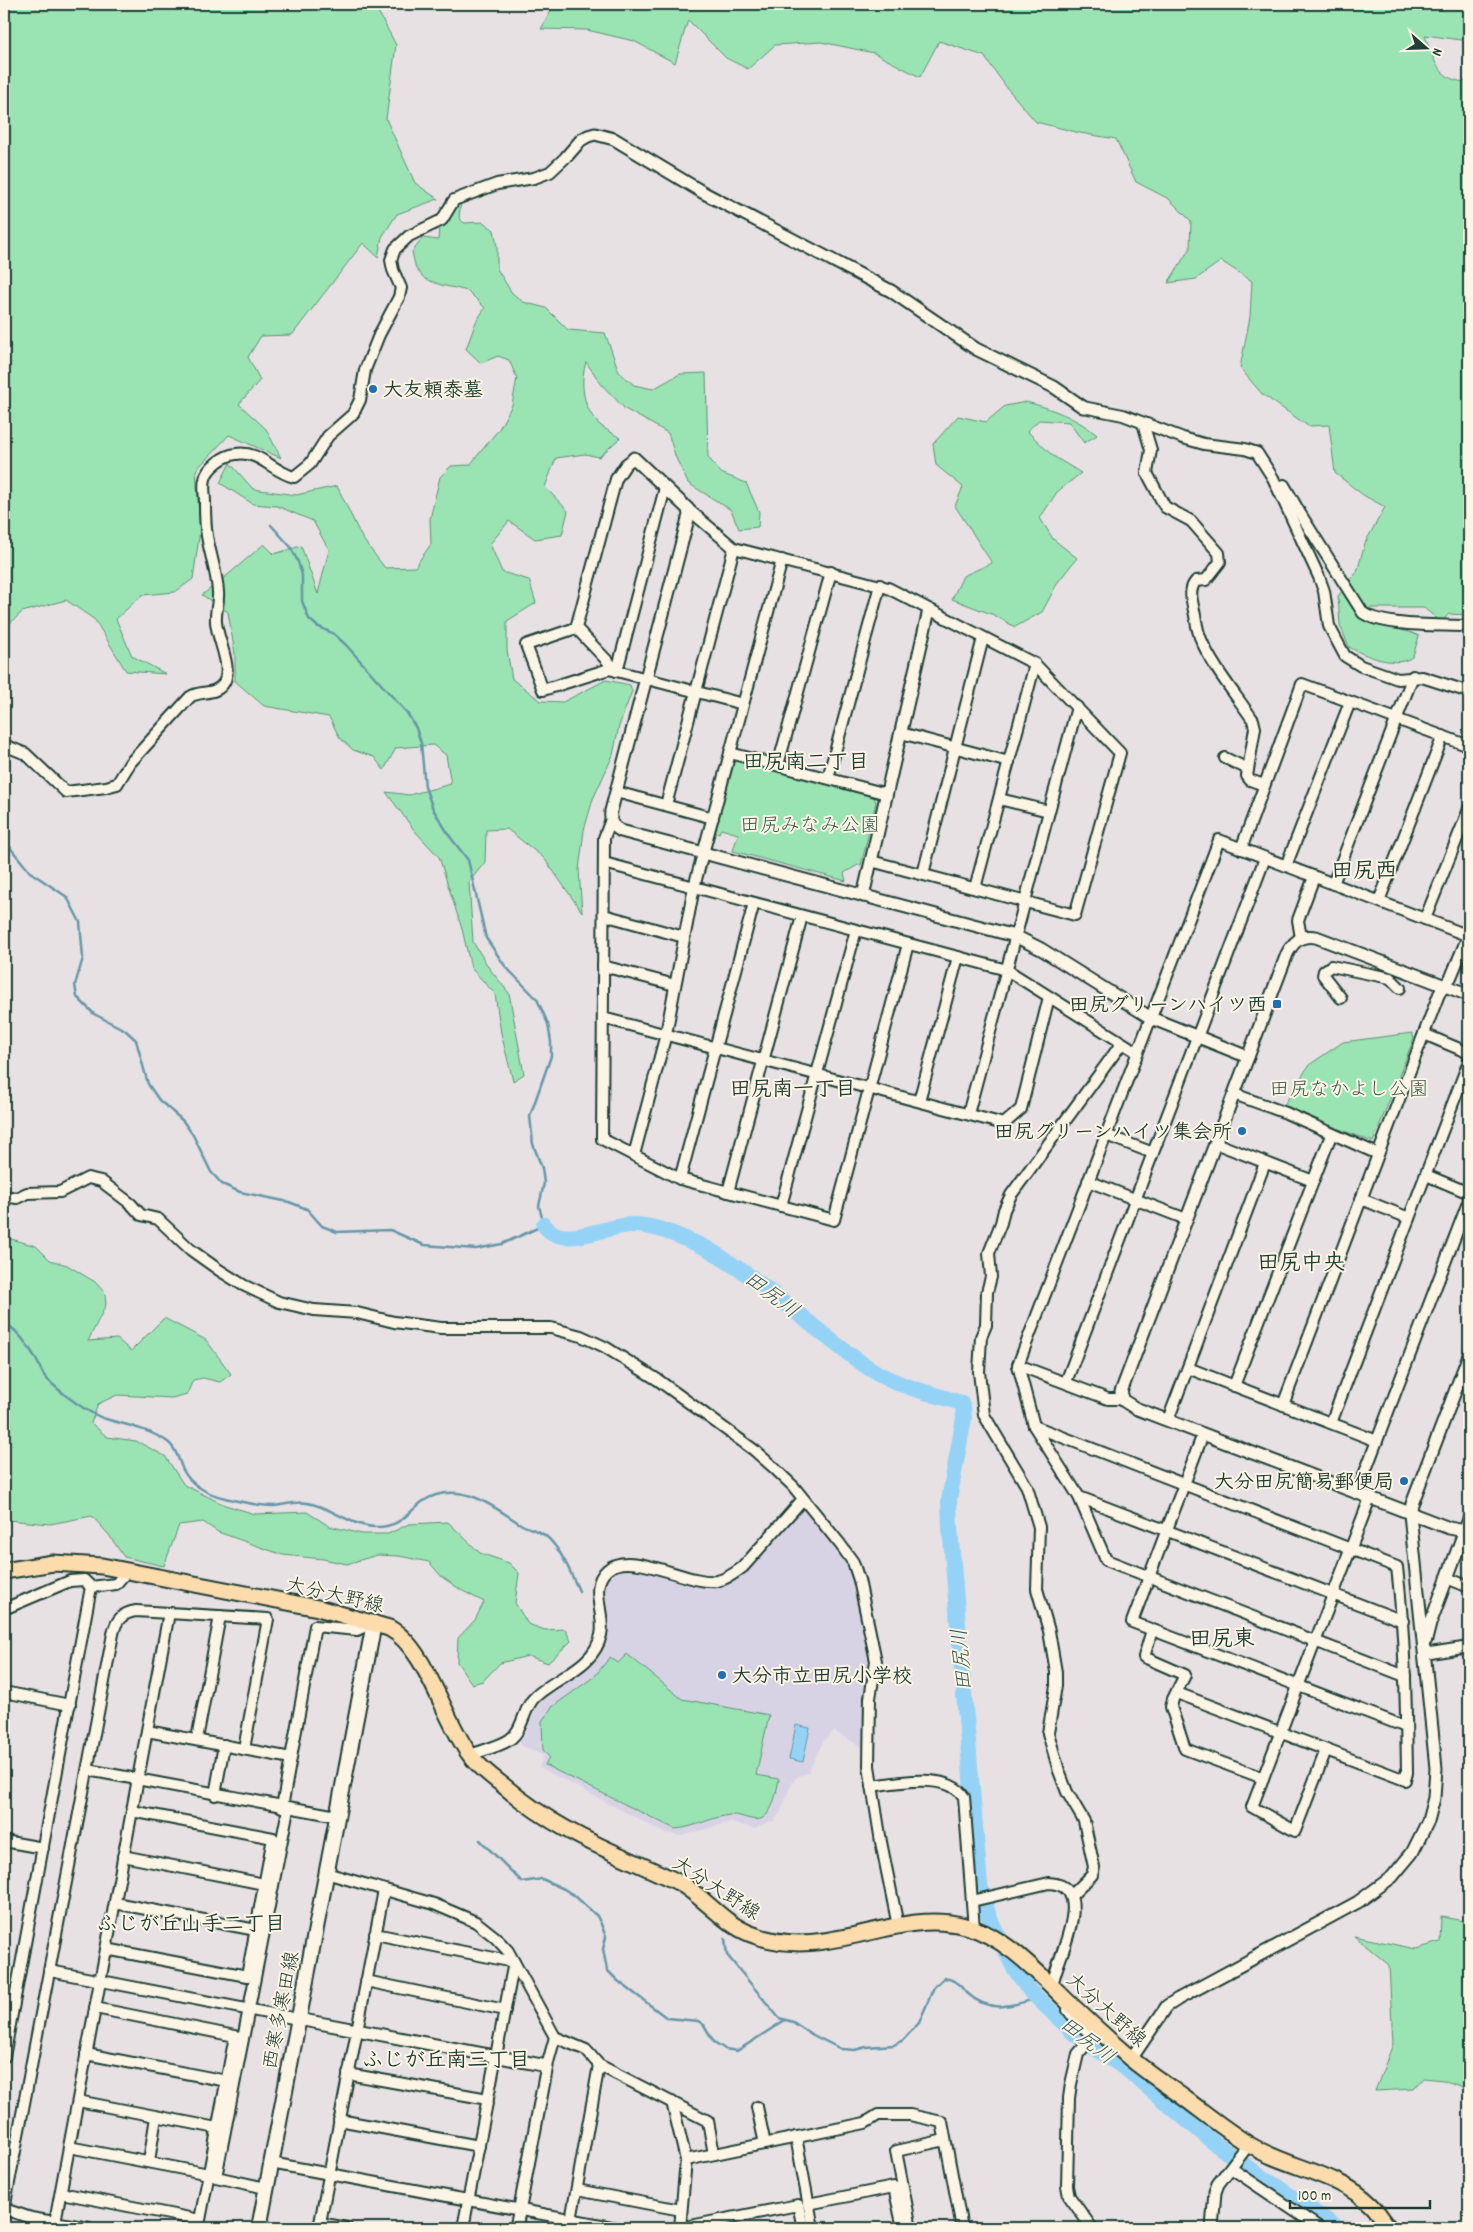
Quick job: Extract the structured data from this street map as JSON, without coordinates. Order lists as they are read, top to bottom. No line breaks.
{"streets":{"main road":["大分大野線","西寒多寒田線"]},"crossings":[["大分大野線","西寒多寒田線"]],"districts":["田尻南二丁目","田尻西","田尻南一丁目","田尻中央","田尻東","ふじが丘山手二丁目","ふじが丘南三丁目"],"water":["田尻川"],"parks":["田尻みなみ公園","田尻なかよし公園"],"places":{"other":["大友頼泰墓","田尻グリーンハイツ集会所","大分田尻簡易郵便局","大分市立田尻小学校"],"transit":["田尻グリーンハイツ西"]},"scale_bar":"100 m","north":"right"}
